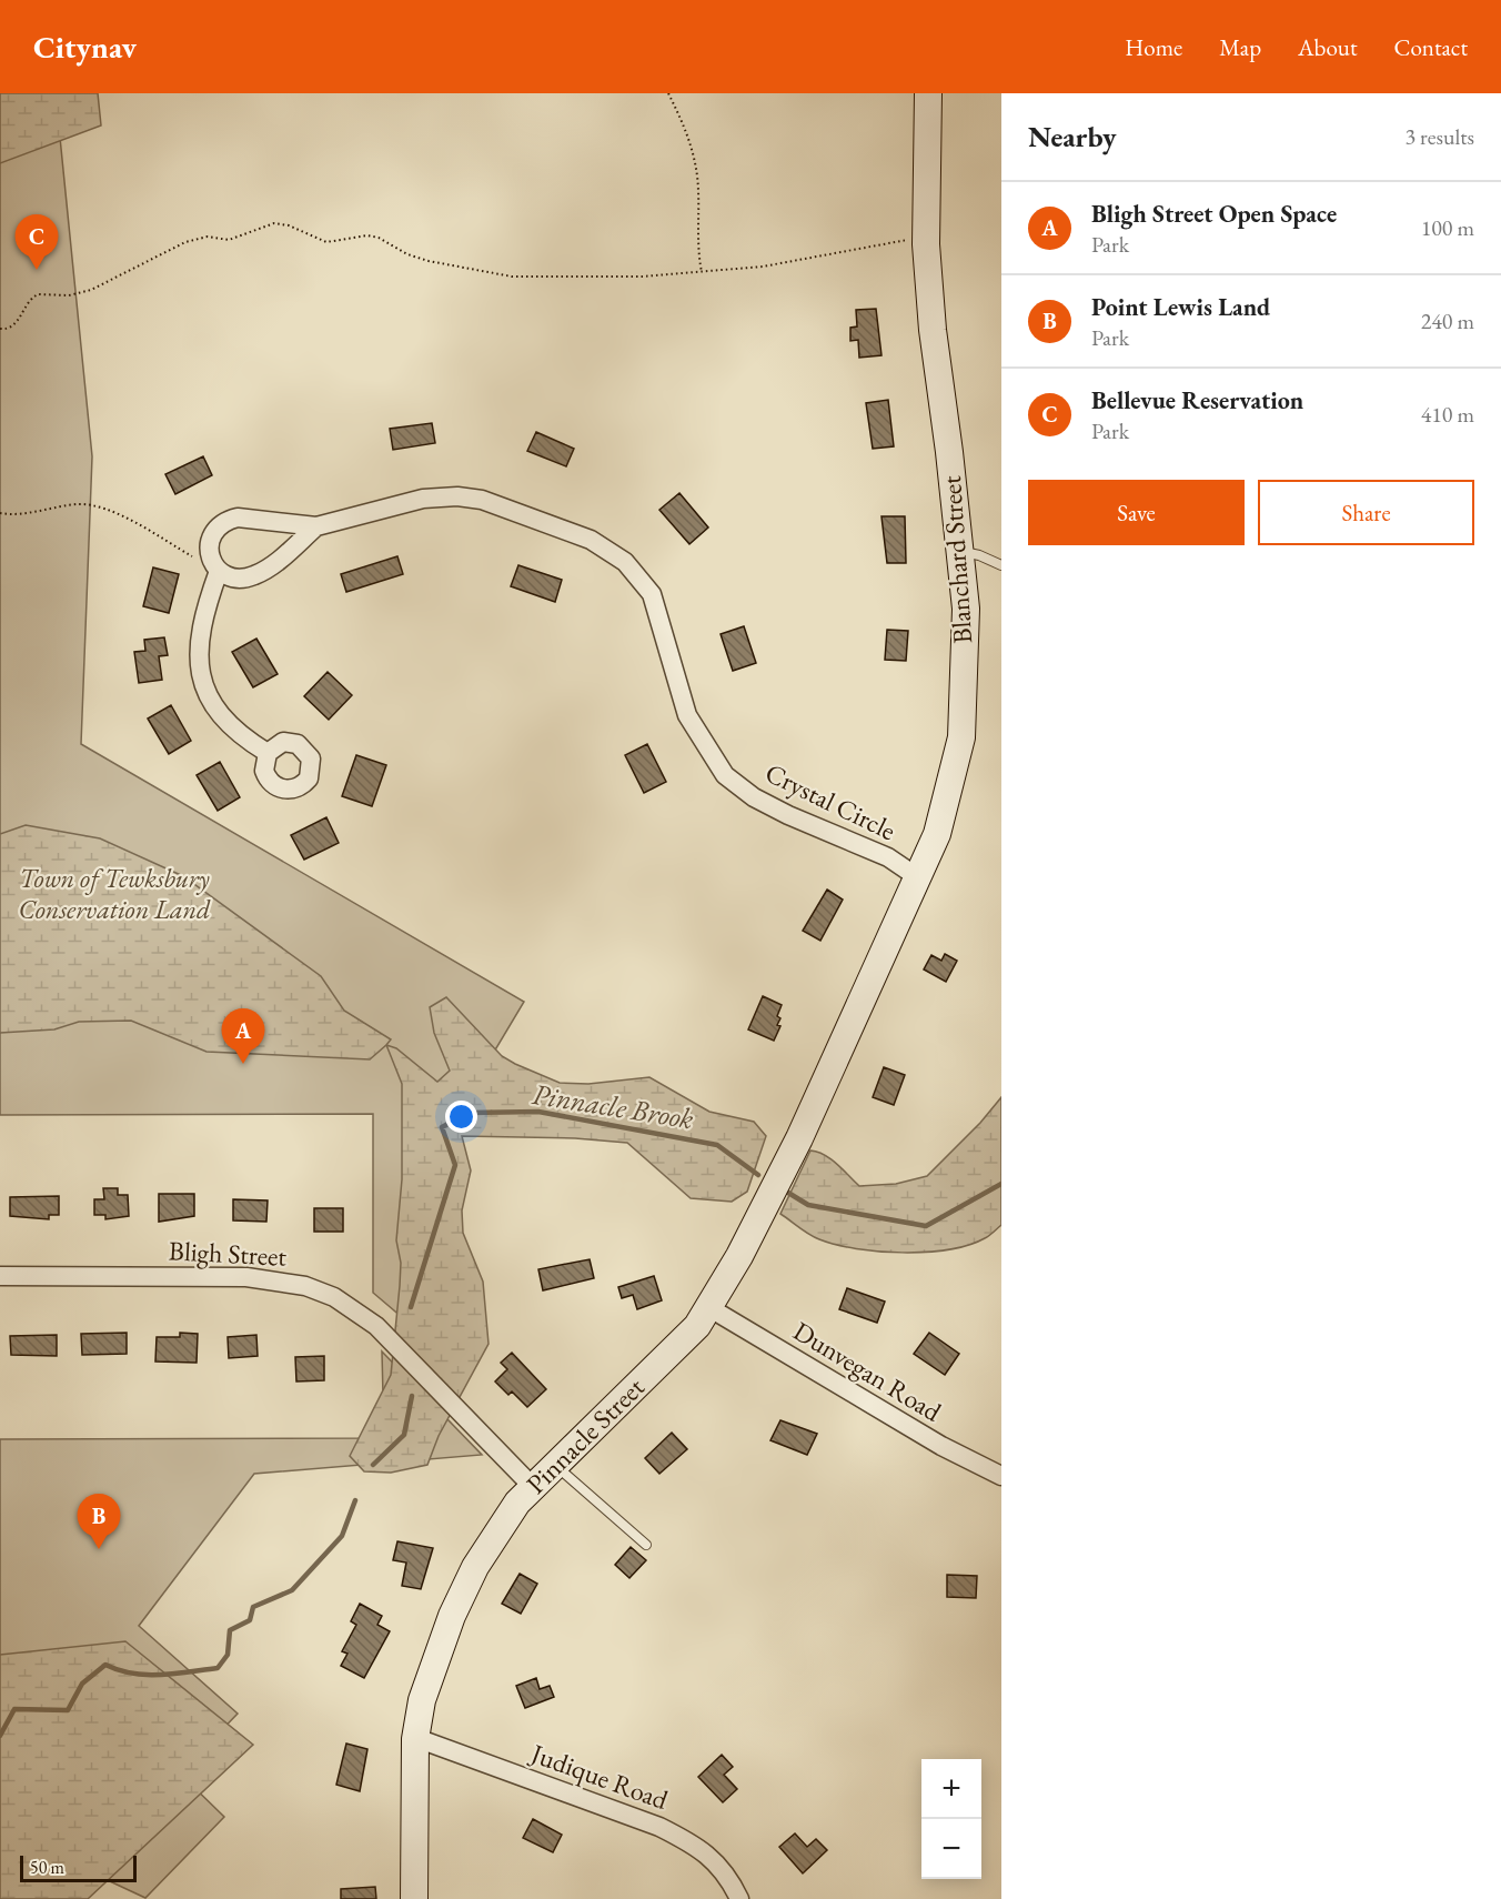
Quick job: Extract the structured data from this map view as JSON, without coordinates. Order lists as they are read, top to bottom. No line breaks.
{"streets":{"street":["Blanchard Street","Crystal Circle","Bligh Street","Dunvegan Road","Pinnacle Street","Judique Road"]},"crossings":[["Blanchard Street","Crystal Circle"],["Blanchard Street","Pinnacle Street"],["Bligh Street","Pinnacle Street"],["Dunvegan Road","Pinnacle Street"],["Pinnacle Street","Judique Road"]],"water":["Pinnacle Brook"],"parks":["Town of Tewksbury Conservation Land"],"scale_bar":"50 m","page":{"header":"Citynav","nav":["Home","Map","About","Contact"],"heading":["Nearby","3 results"],"list":[{"mark":"A","name":"Bligh Street Open Space","note":"Park","value":"100 m"},{"mark":"B","name":"Point Lewis Land","note":"Park","value":"240 m"},{"mark":"C","name":"Bellevue Reservation","note":"Park","value":"410 m"}],"pins":["C","A","B"],"buttons":["Save","Share"],"map_buttons":["+","−"],"scale":"50 m"}}
